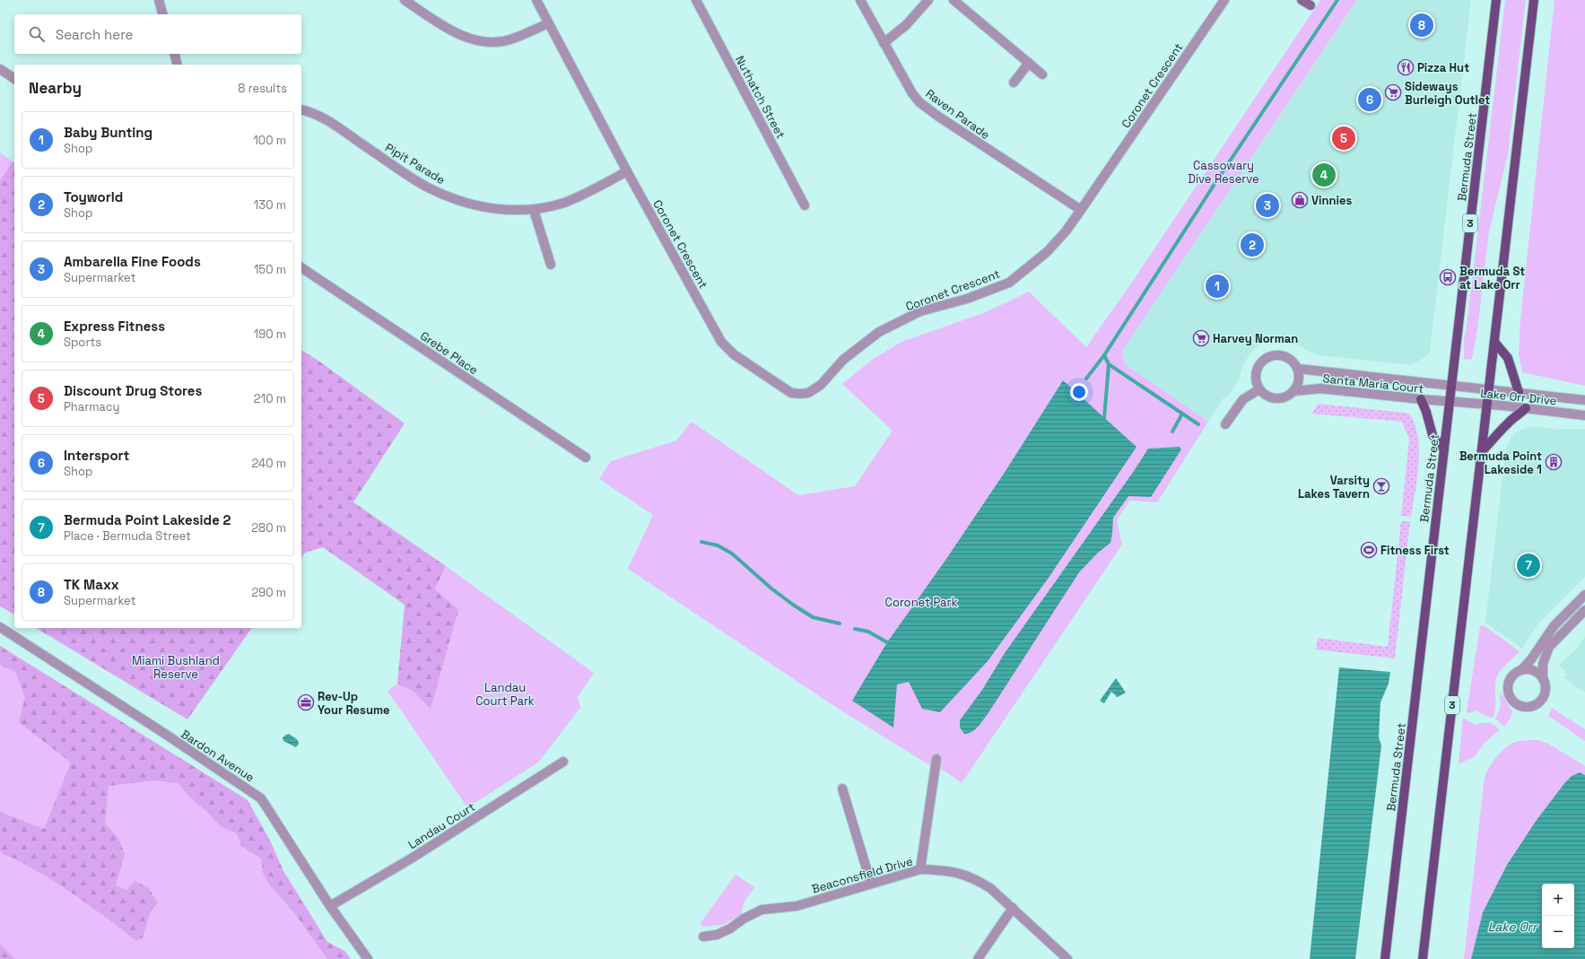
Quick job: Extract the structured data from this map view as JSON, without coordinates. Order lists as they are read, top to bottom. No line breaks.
{"streets":{"main road":["Bermuda Street","3"],"street":["Coronet Crescent","Nuthatch Street","Raven Parade","Pipit Parade","Grebe Place","Santa Maria Court","Lake Orr Drive","Bardon Avenue","Landau Court","Beaconsfield Drive"]},"crossings":[["Coronet Crescent","Raven Parade"],["Coronet Crescent","Pipit Parade"],["Bermuda Street","Santa Maria Court"],["Bermuda Street","Lake Orr Drive"],["3","Lake Orr Drive"],["Santa Maria Court","Lake Orr Drive"],["Bardon Avenue","Landau Court"]],"water":["Lake Orr"],"parks":["Cassowary Dive Reserve","Coronet Park","Miami Bushland Reserve","Landau Court Park"],"places":{"restaurant":["Pizza Hut"],"supermarket":["Sideways Burleigh Outlet","Harvey Norman"],"shop":["Vinnies"],"bus stop":["Bermuda St at Lake Orr"],"building":["Bermuda Point Lakeside 1"],"bar":["Varsity Lakes Tavern"],"sports":["Fitness First"],"office":["Rev-Up Your Resume"]},"page":{"pins":["8","6","5","4","3","2","1","7"],"search":"Search here","heading":["Nearby","8 results"],"list":[{"mark":"1","name":"Baby Bunting","note":"Shop","value":"100 m"},{"mark":"2","name":"Toyworld","note":"Shop","value":"130 m"},{"mark":"3","name":"Ambarella Fine Foods","note":"Supermarket","value":"150 m"},{"mark":"4","name":"Express Fitness","note":"Sports","value":"190 m"},{"mark":"5","name":"Discount Drug Stores","note":"Pharmacy","value":"210 m"},{"mark":"6","name":"Intersport","note":"Shop","value":"240 m"},{"mark":"7","name":"Bermuda Point Lakeside 2","note":"Place · Bermuda Street","value":"280 m"},{"mark":"8","name":"TK Maxx","note":"Supermarket","value":"290 m"}],"map_buttons":["+","−"]}}
